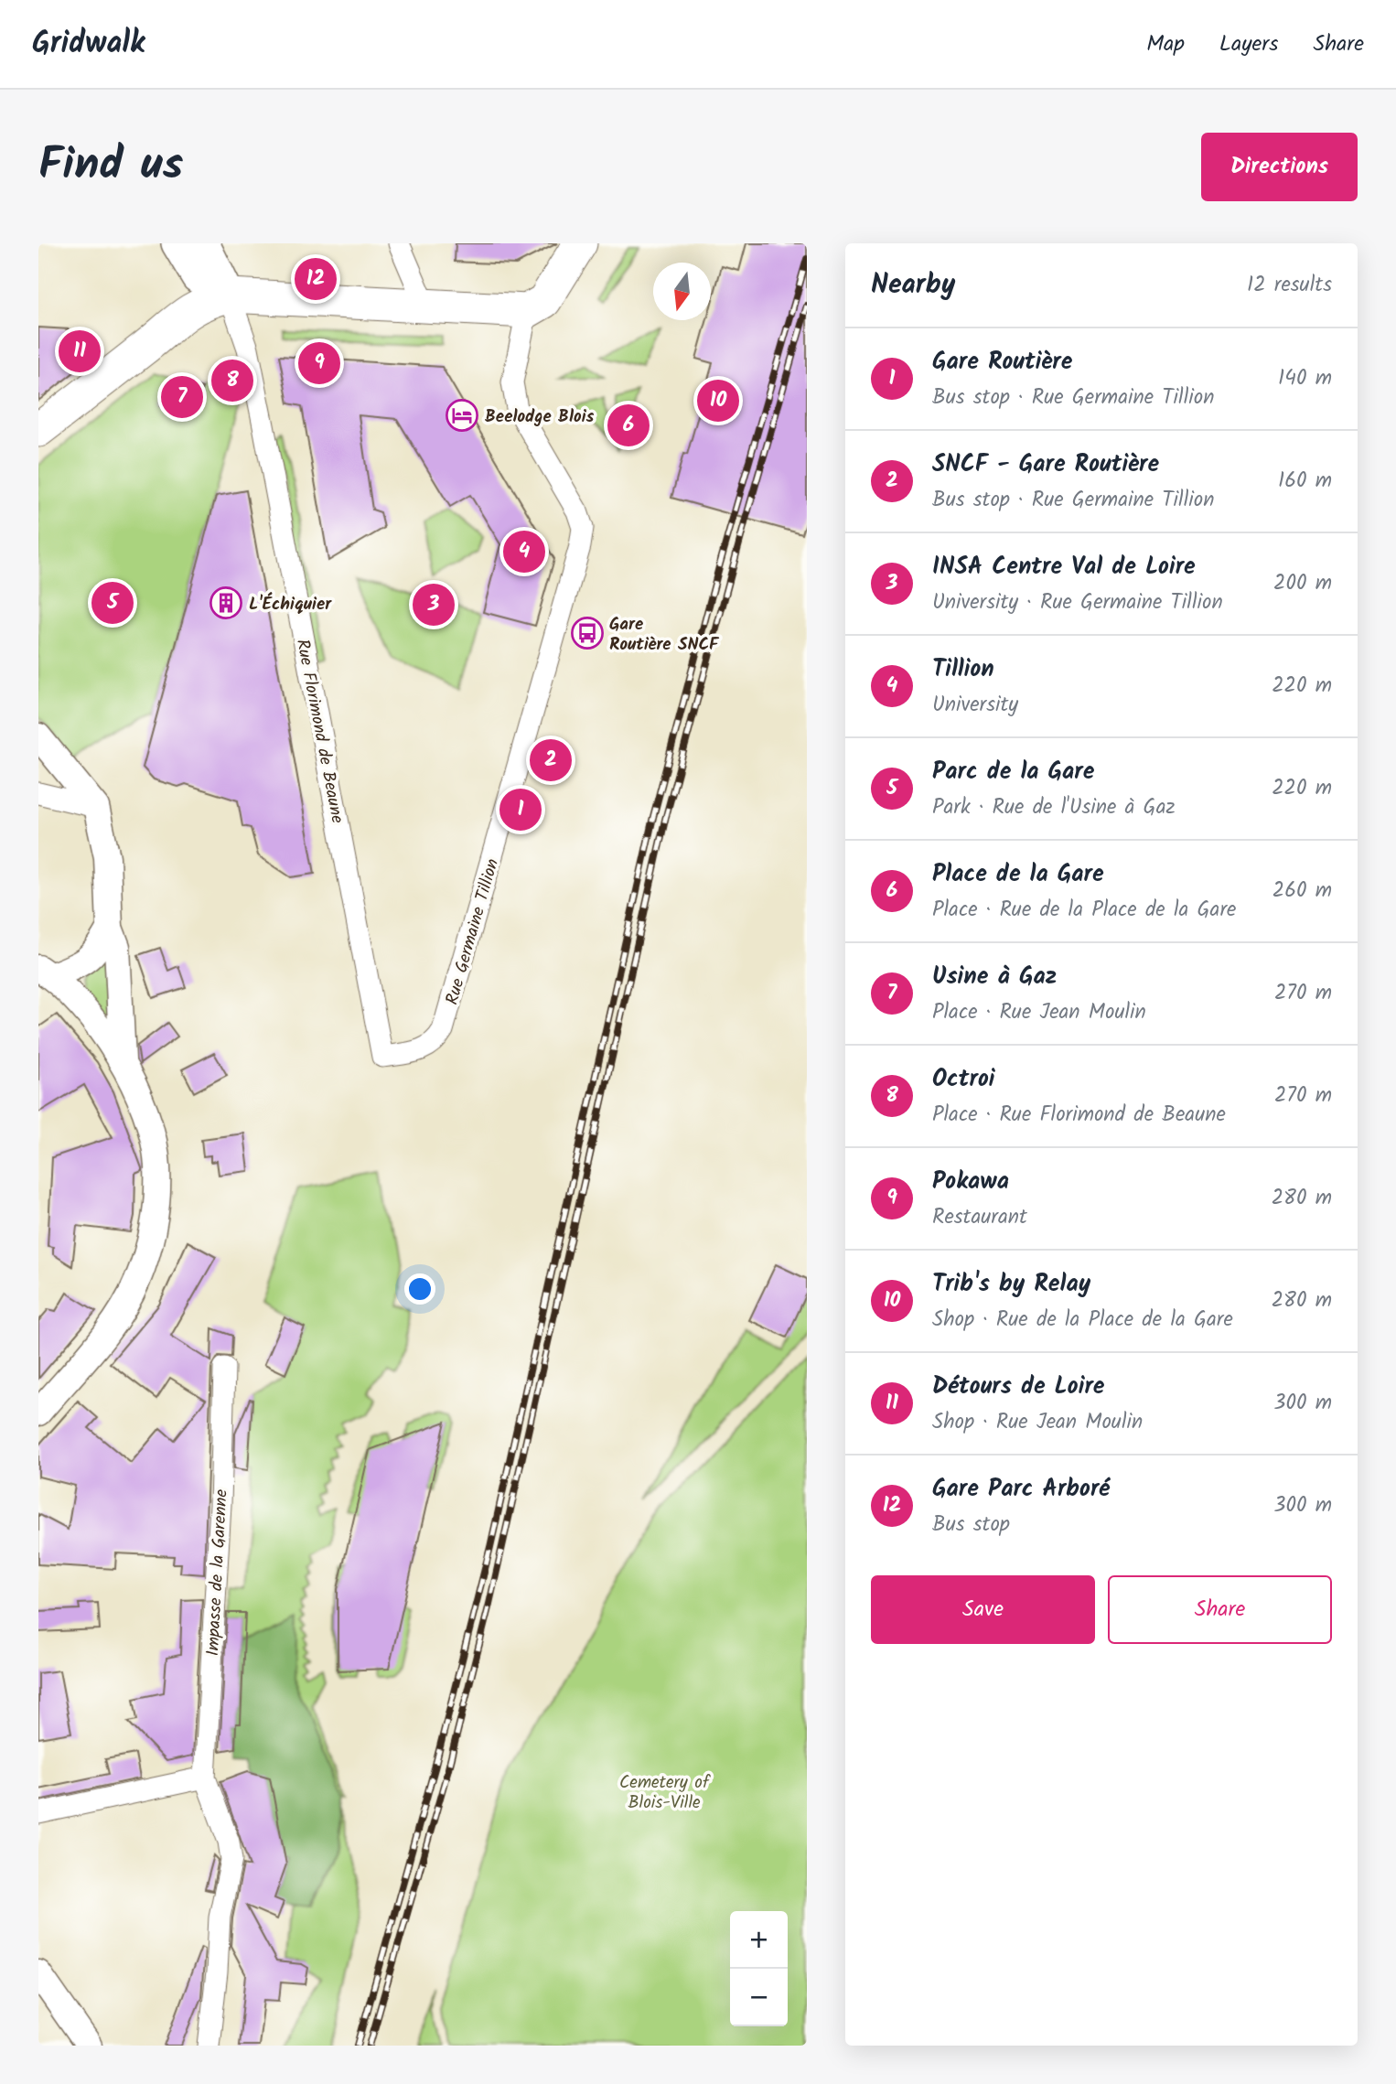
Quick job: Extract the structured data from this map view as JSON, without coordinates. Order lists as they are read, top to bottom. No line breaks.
{"streets":{"street":["Rue Florimond de Beaune","Rue Germaine Tillion","Impasse de la Garenne"]},"crossings":[["Rue Florimond de Beaune","Rue Germaine Tillion"]],"parks":["Cemetery of Blois-Ville"],"places":{"hotel":["Beelodge Blois"],"building":["L'Échiquier"],"bus stop":["Gare Routière SNCF"]},"north":"bottom","page":{"header":"Gridwalk","nav":["Map","Layers","Share"],"title":"Find us","buttons":["Directions",["Save","Share"]],"heading":["Nearby","12 results"],"pins":["12","11","9","8","7","10","6","4","5","3","2","1"],"list":[{"mark":"1","name":"Gare Routière","note":"Bus stop · Rue Germaine Tillion","value":"140 m"},{"mark":"2","name":"SNCF - Gare Routière","note":"Bus stop · Rue Germaine Tillion","value":"160 m"},{"mark":"3","name":"INSA Centre Val de Loire","note":"University · Rue Germaine Tillion","value":"200 m"},{"mark":"4","name":"Tillion","note":"University","value":"220 m"},{"mark":"5","name":"Parc de la Gare","note":"Park · Rue de l'Usine à Gaz","value":"220 m"},{"mark":"6","name":"Place de la Gare","note":"Place · Rue de la Place de la Gare","value":"260 m"},{"mark":"7","name":"Usine à Gaz","note":"Place · Rue Jean Moulin","value":"270 m"},{"mark":"8","name":"Octroi","note":"Place · Rue Florimond de Beaune","value":"270 m"},{"mark":"9","name":"Pokawa","note":"Restaurant","value":"280 m"},{"mark":"10","name":"Trib's by Relay","note":"Shop · Rue de la Place de la Gare","value":"280 m"},{"mark":"11","name":"Détours de Loire","note":"Shop · Rue Jean Moulin","value":"300 m"},{"mark":"12","name":"Gare Parc Arboré","note":"Bus stop","value":"300 m"}],"map_buttons":["+","−"]}}
